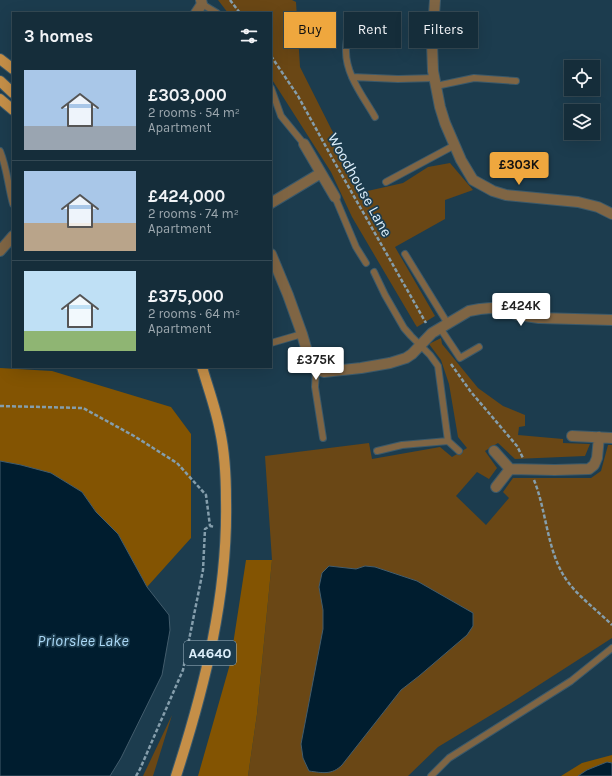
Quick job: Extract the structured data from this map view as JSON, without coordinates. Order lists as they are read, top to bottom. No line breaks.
{"streets":{"main road":["A4640"],"path":["Woodhouse Lane"]},"water":["Priorslee Lake"],"page":{"chip":["Buy","Rent","Filters"],"heading":"3 homes","list":[{"name":"£303,000","note":"2 rooms · 54 m² · Apartment"},{"name":"£424,000","note":"2 rooms · 74 m² · Apartment"},{"name":"£375,000","note":"2 rooms · 64 m² · Apartment"}],"price":["£303K","£424K","£375K"]}}
